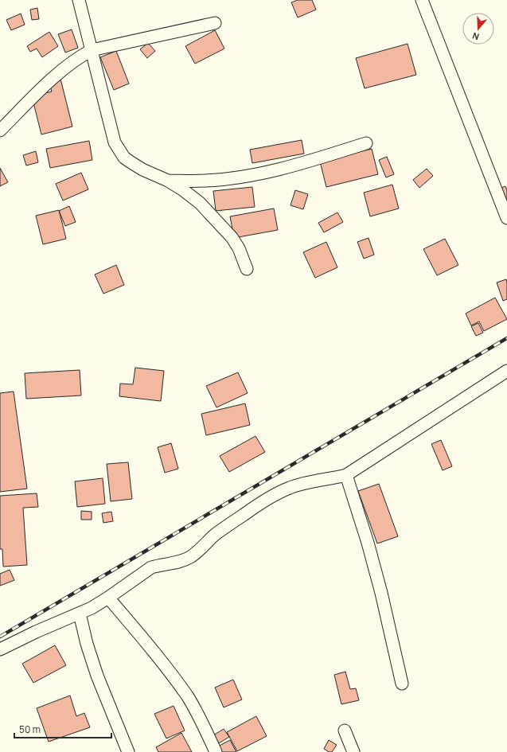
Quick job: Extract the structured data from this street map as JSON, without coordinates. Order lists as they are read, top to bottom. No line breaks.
{"scale_bar":"50 m","north":"bottom"}
